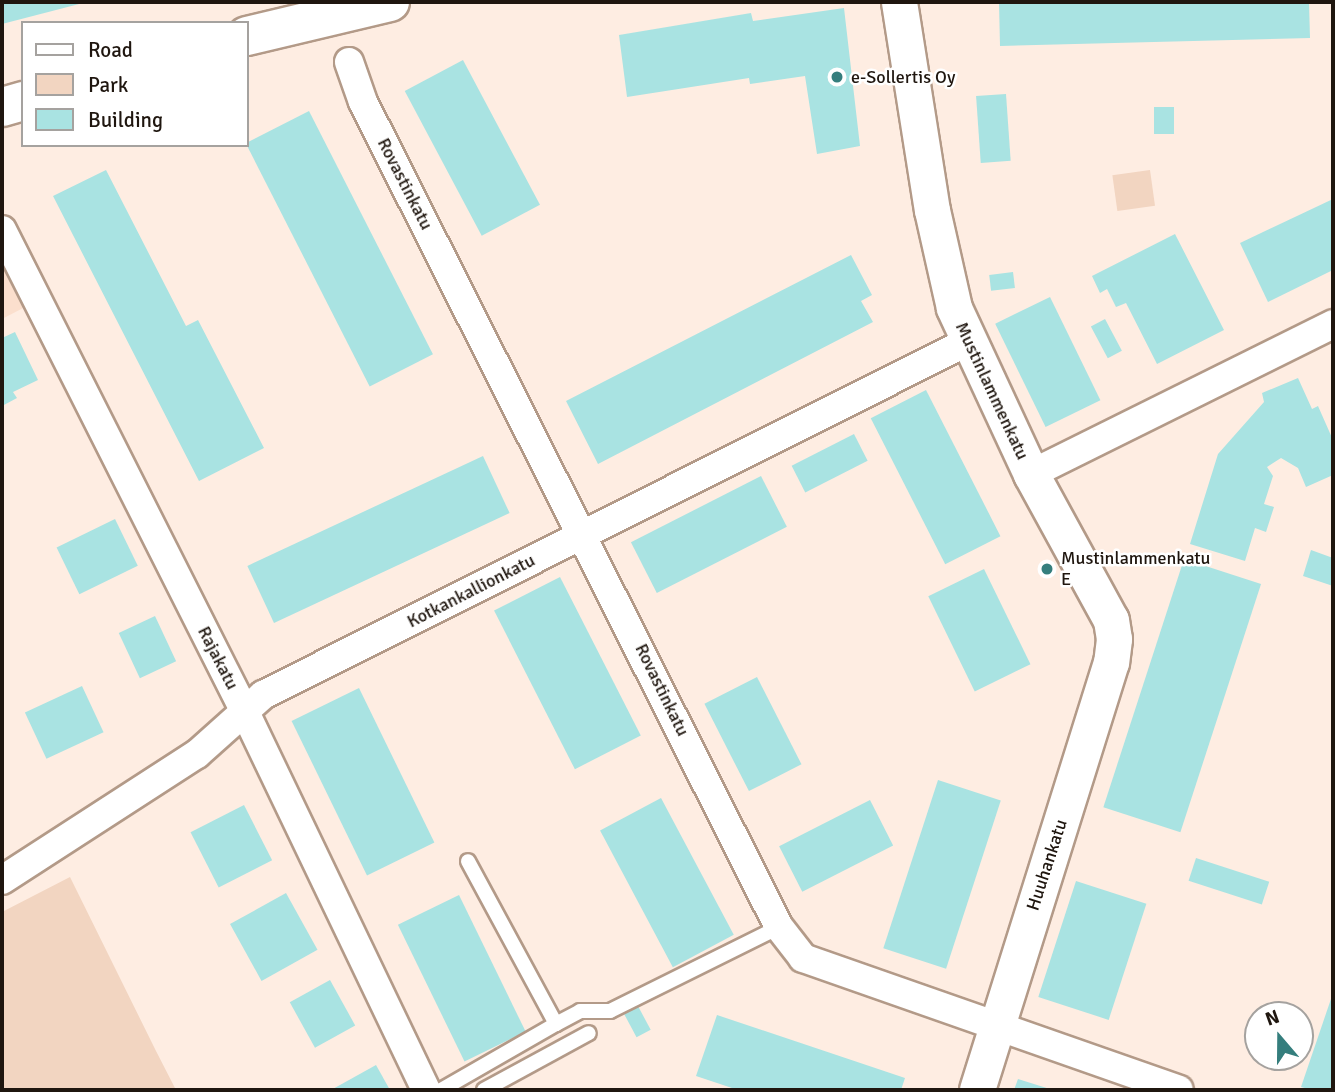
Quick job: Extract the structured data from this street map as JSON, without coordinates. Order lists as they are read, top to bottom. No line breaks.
{"streets":{"street":["Rovastinkatu","Mustinlammenkatu","Kotkankallionkatu","Rajakatu","Huuhankatu"]},"crossings":[["Rovastinkatu","Kotkankallionkatu"],["Rovastinkatu","Huuhankatu"],["Mustinlammenkatu","Kotkankallionkatu"],["Mustinlammenkatu","Huuhankatu"],["Kotkankallionkatu","Rajakatu"]],"places":["e-Sollertis Oy","Mustinlammenkatu E"],"legend":["Road","Park","Building"],"north":"top"}
